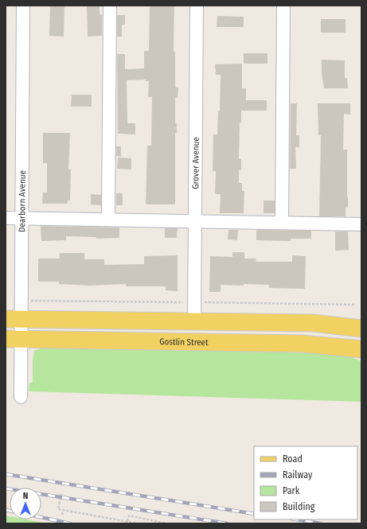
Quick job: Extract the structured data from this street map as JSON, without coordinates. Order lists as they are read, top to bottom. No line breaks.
{"streets":{"main road":["Gostlin Street"],"street":["Grover Avenue","Dearborn Avenue"]},"crossings":[["Dearborn Avenue","Gostlin Street"]],"legend":["Road","Railway","Park","Building"],"north":"top"}
